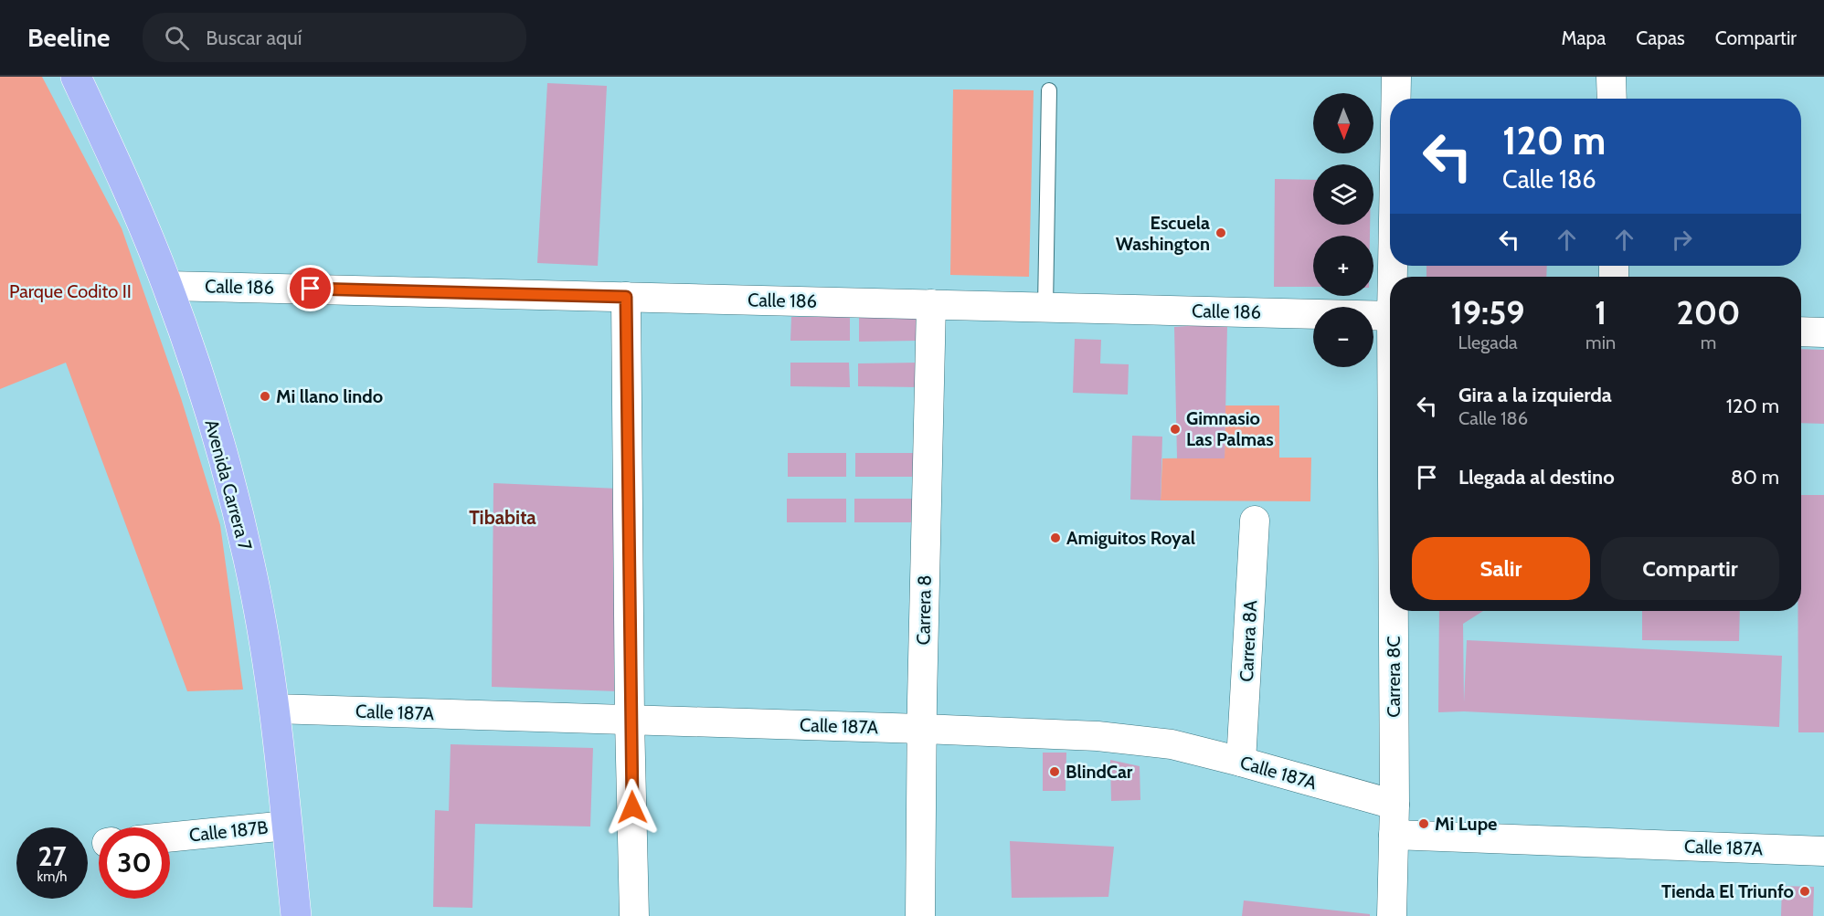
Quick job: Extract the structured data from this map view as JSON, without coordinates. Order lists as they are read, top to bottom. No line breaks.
{"streets":{"main road":["Avenida Carrera 7"],"street":["Calle 186","Carrera 8","Carrera 8A","Carrera 8C","Calle 187A","Calle 187B"]},"crossings":[["Calle 186","Avenida Carrera 7"],["Calle 186","Carrera 8"],["Avenida Carrera 7","Calle 187A"],["Avenida Carrera 7","Calle 187B"],["Carrera 8","Calle 187A"],["Carrera 8A","Calle 187A"],["Carrera 8C","Calle 187A"]],"districts":["Tibabita"],"parks":["Parque Codito II"],"places":["Escuela Washington","Mi llano lindo","Gimnasio Las Palmas","Amiguitos Royal","BlindCar","Mi Lupe","Tienda El Triunfo"],"north":"bottom","page":{"header":"Beeline","search":"Buscar aquí","nav":["Mapa","Capas","Compartir"],"map_buttons":["+","−"],"turn":["120 m","Calle 186"],"eta":["19:59","Llegada","1","min","200","m"],"list":[{"name":"Gira a la izquierda","note":"Calle 186","value":"120 m"},{"name":"Llegada al destino","value":"80 m"}],"buttons":["Salir","Compartir"],"speed":"27 km/h","limit":"30"}}
